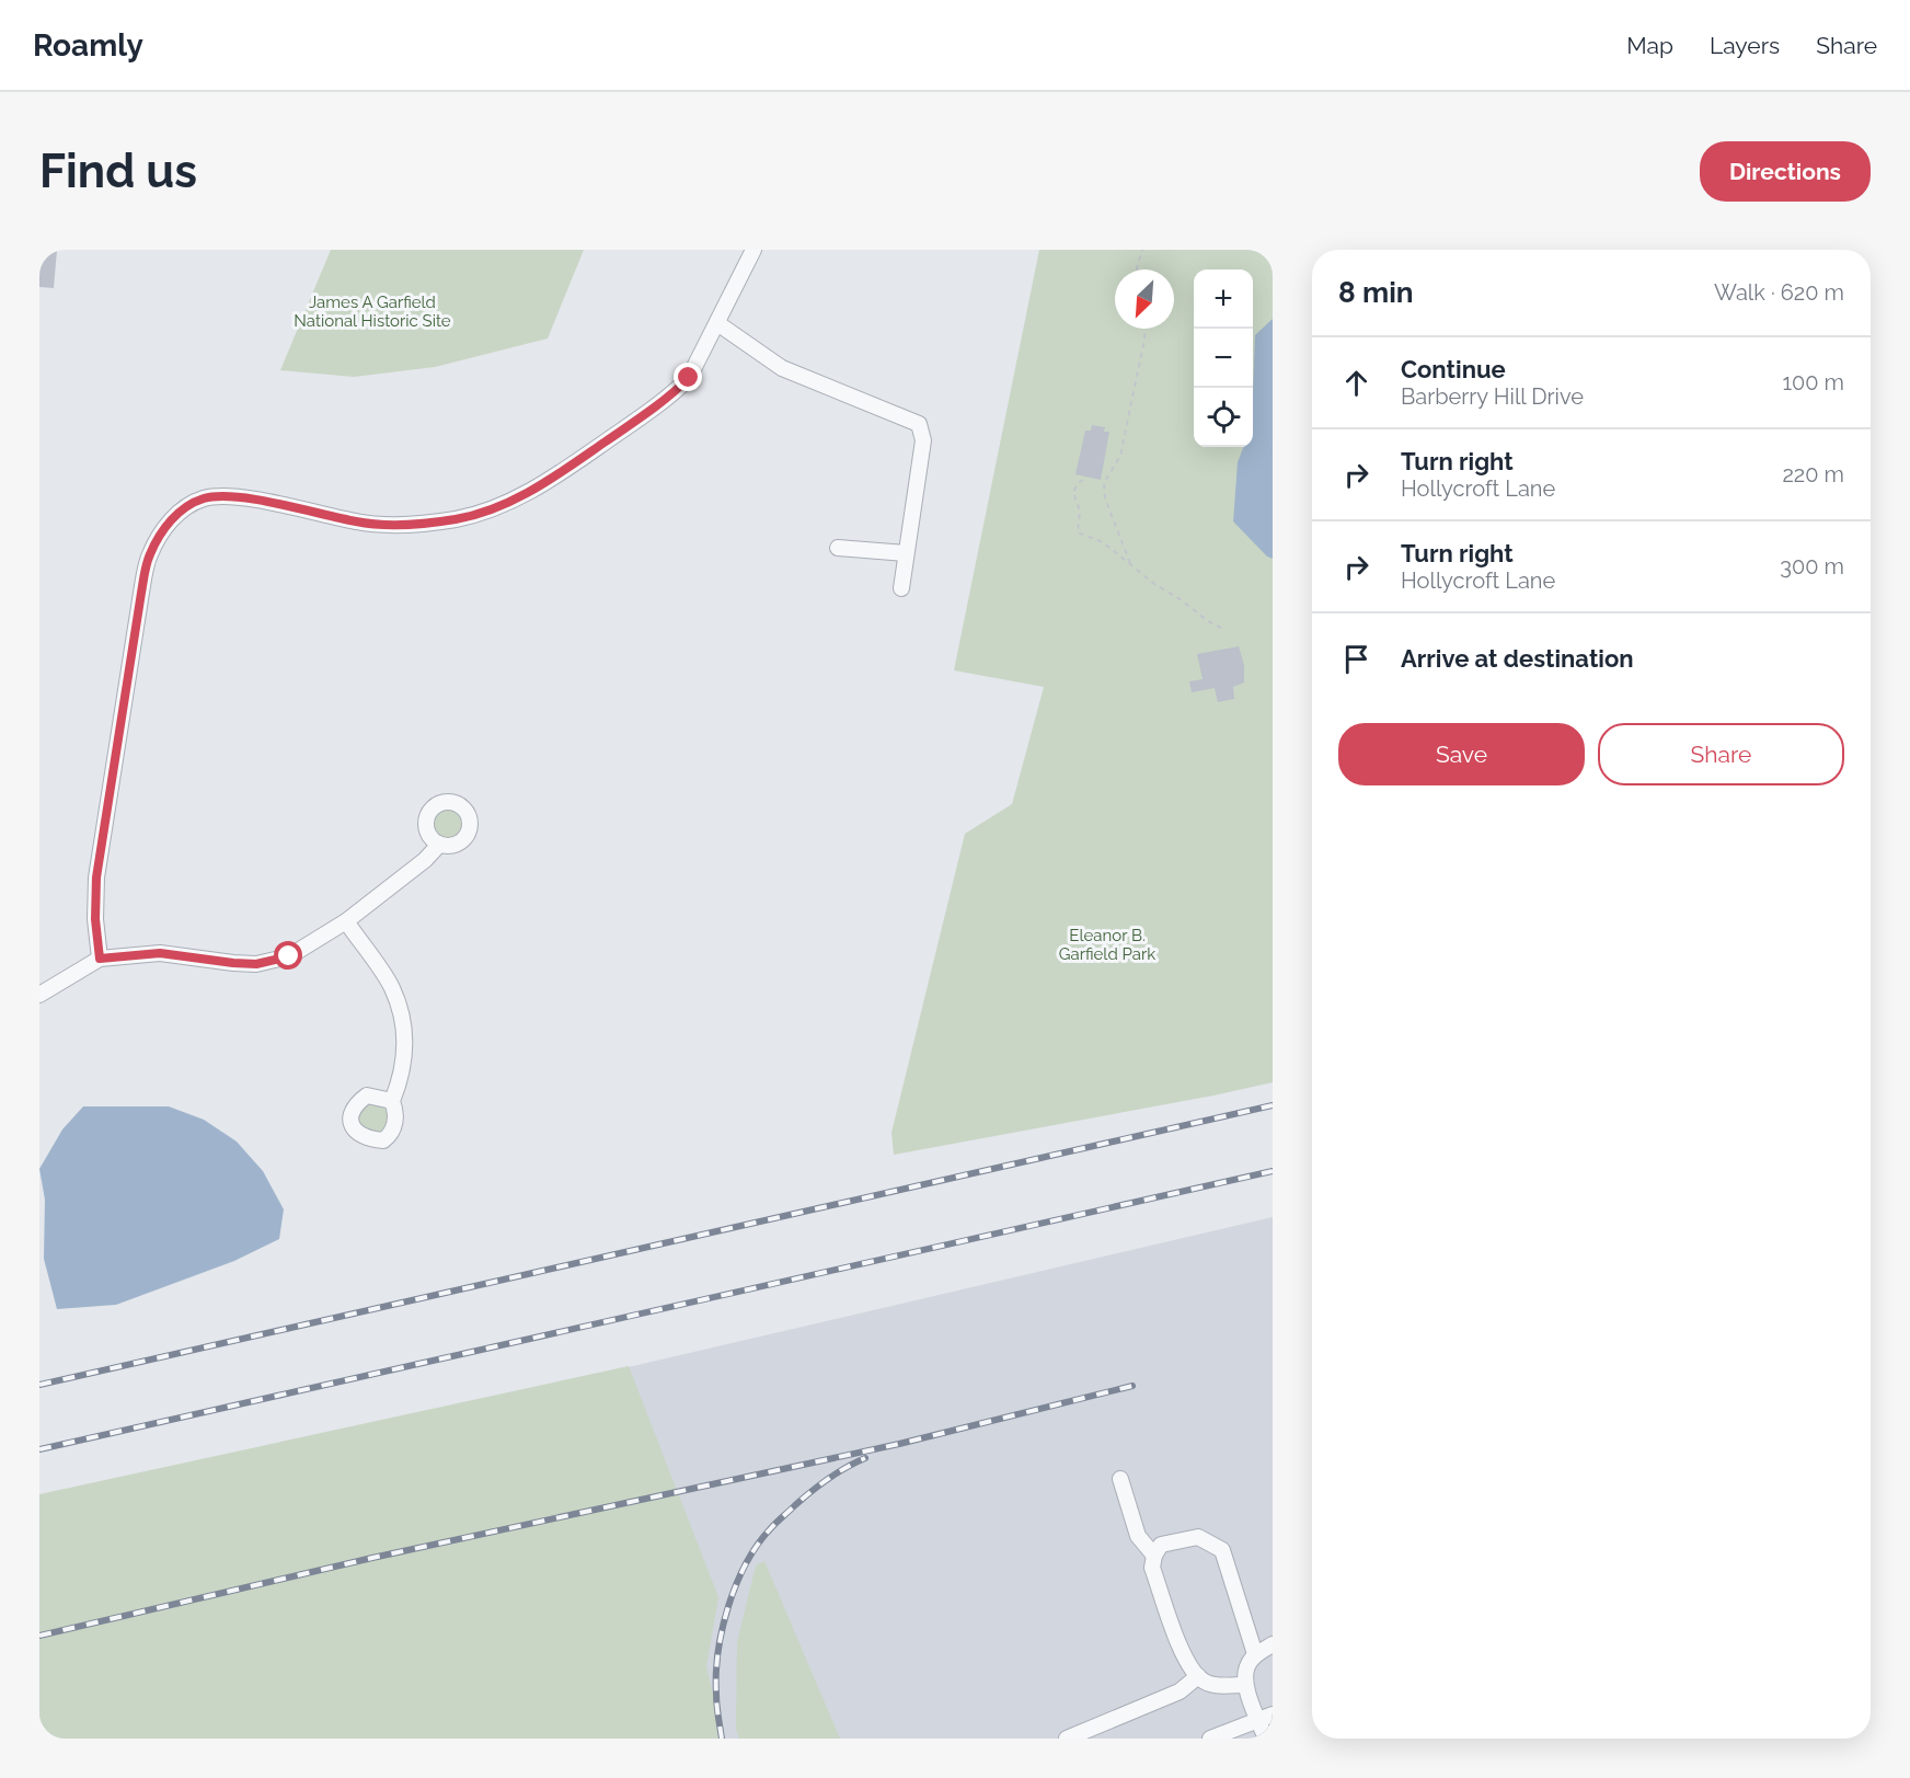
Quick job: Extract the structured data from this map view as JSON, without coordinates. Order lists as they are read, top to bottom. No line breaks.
{"parks":["James A Garfield National Historic Site","Eleanor B. Garfield Park"],"north":"bottom left","page":{"header":"Roamly","nav":["Map","Layers","Share"],"buttons":["Directions",["Save","Share"]],"title":"Find us","heading":["8 min","Walk · 620 m"],"map_buttons":["+","−"],"list":[["Continue","Barberry Hill Drive","100 m"],["Turn right","Hollycroft Lane","220 m"],["Turn right","Hollycroft Lane","300 m"],"Arrive at destination"]}}
